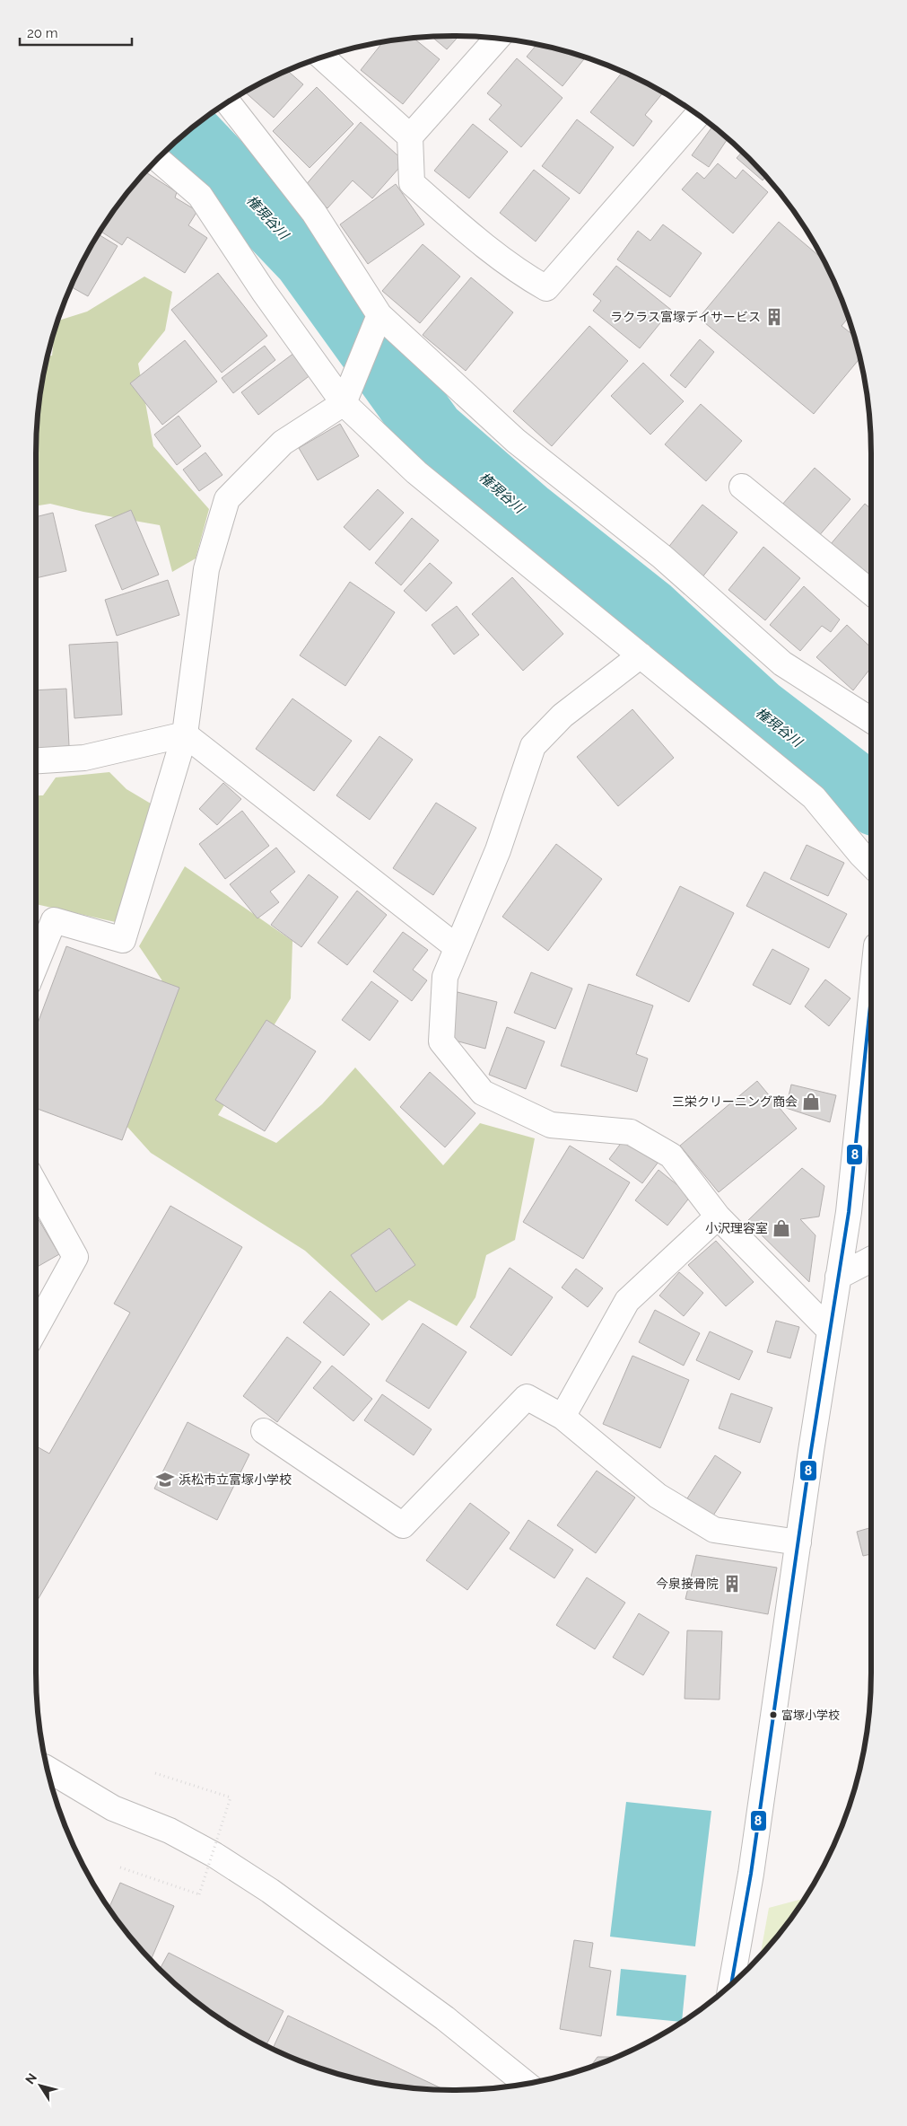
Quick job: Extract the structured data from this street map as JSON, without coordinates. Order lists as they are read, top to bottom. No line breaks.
{"water":["権現谷川"],"places":{"building":["ラクラス富塚デイサービス","今泉接骨院"],"shop":["三栄クリーニング商会","小沢理容室"],"school or university":["浜松市立富塚小学校"],"other":["富塚小学校"]},"lines":["transit line 8"],"scale_bar":"20 m","north":"top left"}
